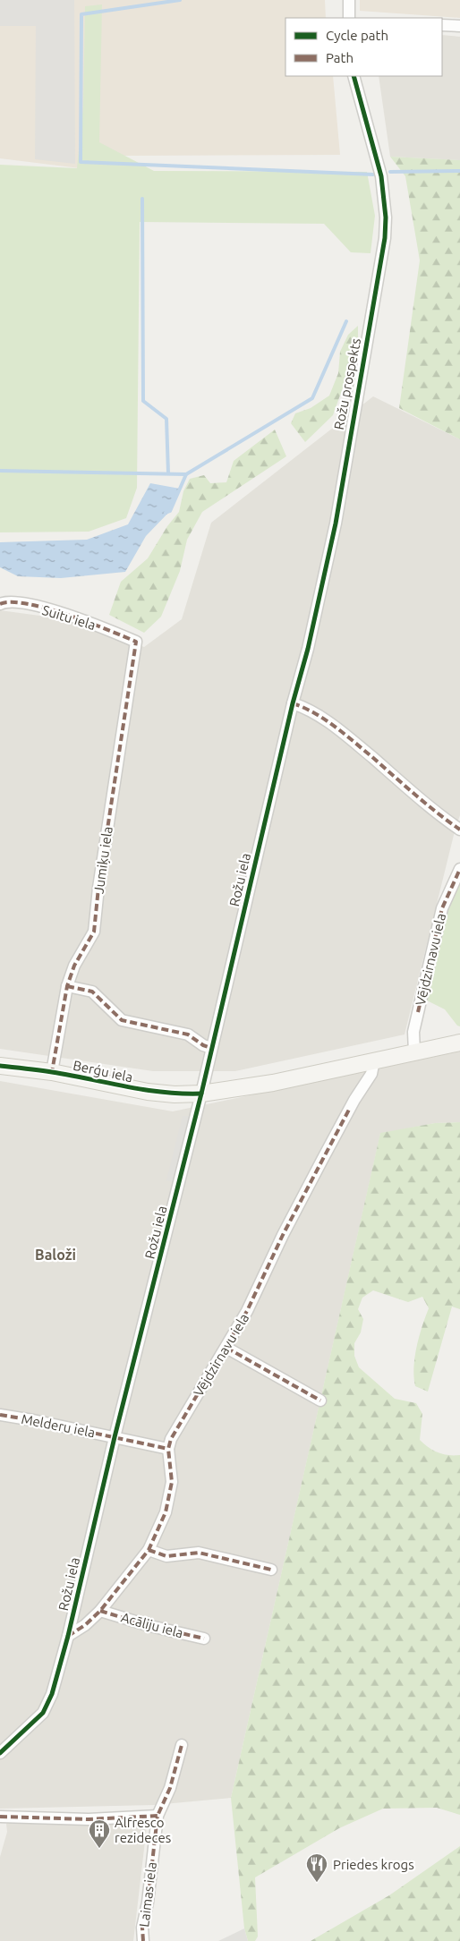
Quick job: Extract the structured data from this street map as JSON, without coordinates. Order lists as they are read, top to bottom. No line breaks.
{"streets":{"main road":["Berģu iela"],"street":["Rožu prospekts","Suitu iela","Jumiķu iela","Rožu iela","Vējdzirnavu iela","Melderu iela","Acāliju iela","Laimas iela"]},"crossings":[["Rožu prospekts","Rožu iela"],["Suitu iela","Jumiķu iela"],["Jumiķu iela","Berģu iela"],["Rožu iela","Berģu iela"],["Rožu iela","Melderu iela"],["Vējdzirnavu iela","Berģu iela"],["Vējdzirnavu iela","Melderu iela"]],"districts":["Baloži"],"places":{"building":["Alfresco rezideces"],"restaurant":["Priedes krogs"]},"legend":["Cycle path","Path"]}
